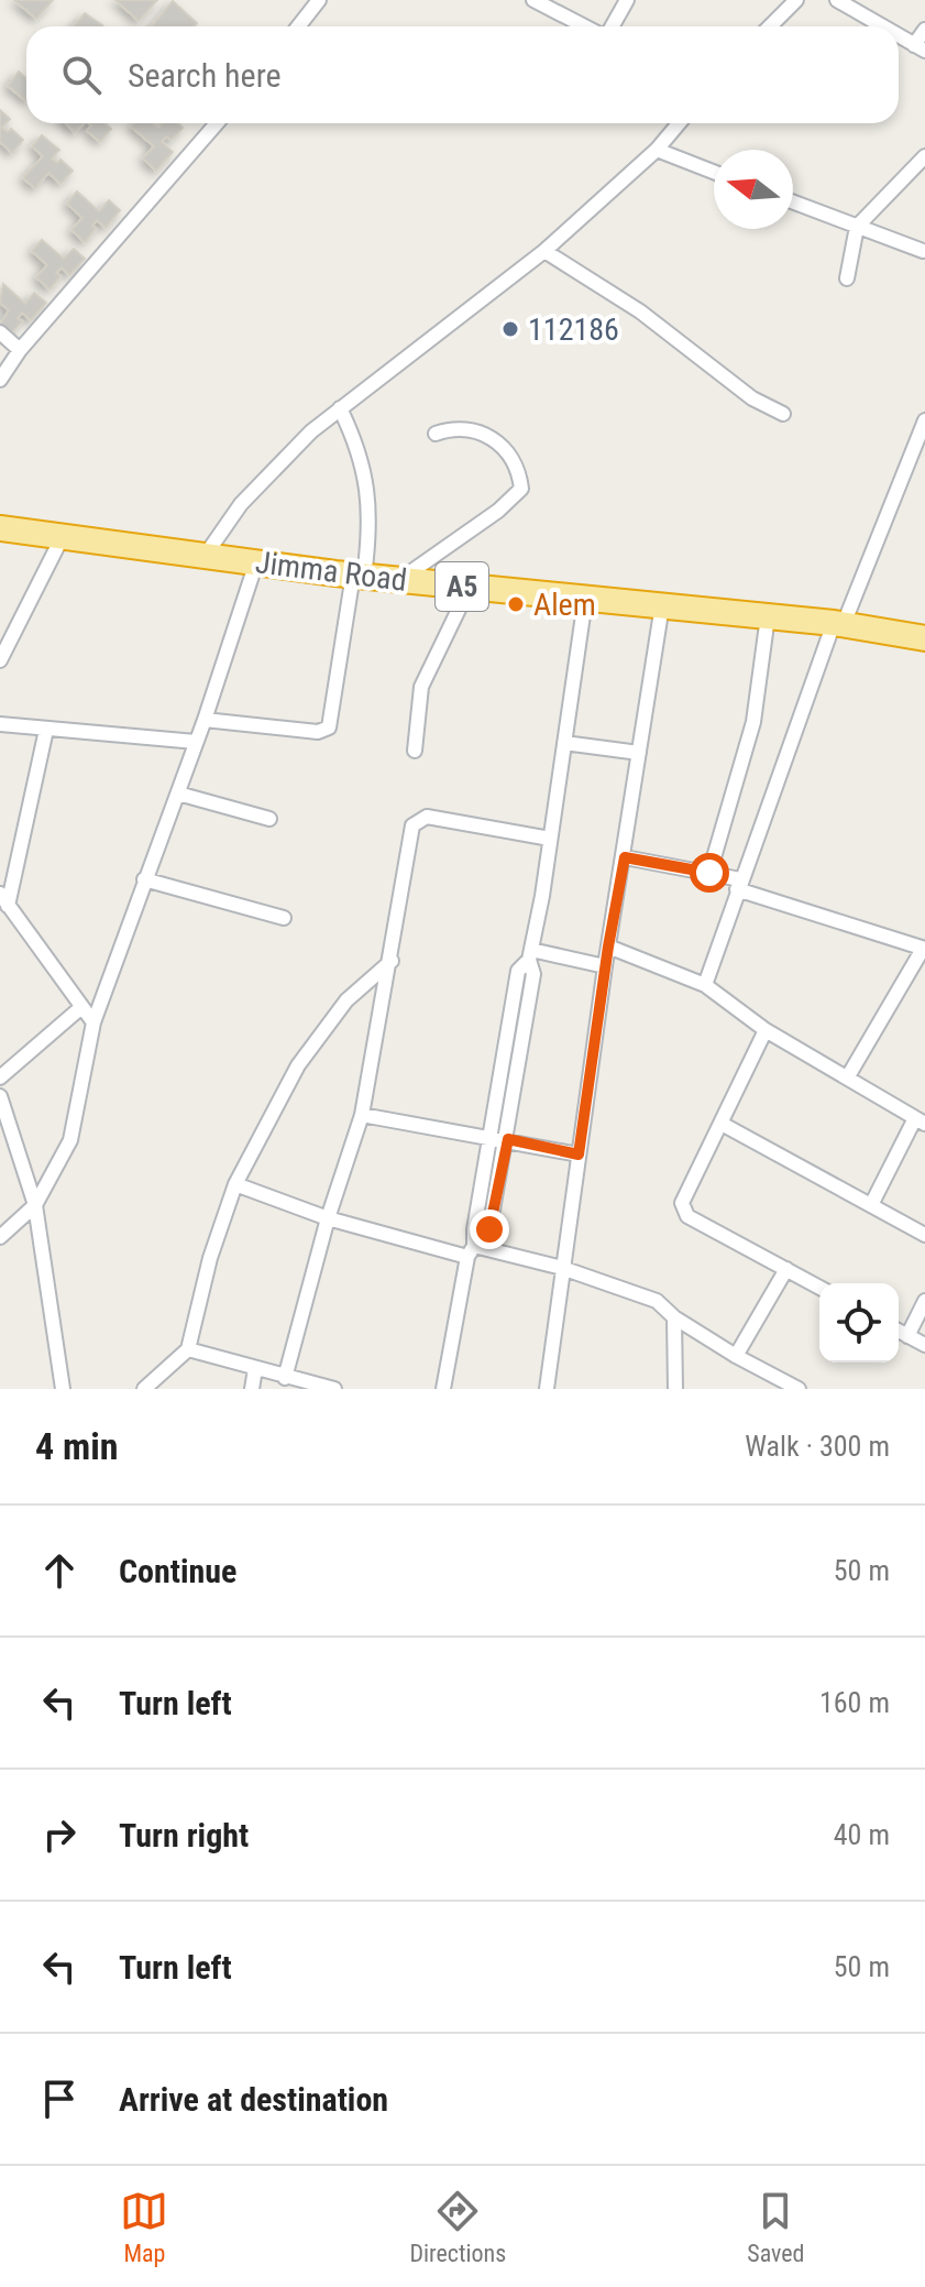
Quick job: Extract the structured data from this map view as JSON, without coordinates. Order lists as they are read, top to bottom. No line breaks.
{"streets":{"highway":["Jimma Road","A5"]},"places":["112186","Alem"],"north":"left","page":{"search":"Search here","heading":["4 min","Walk · 300 m"],"list":[["Continue","50 m"],["Turn left","160 m"],["Turn right","40 m"],["Turn left","50 m"],"Arrive at destination"],"nav":["Map","Directions","Saved"]}}
